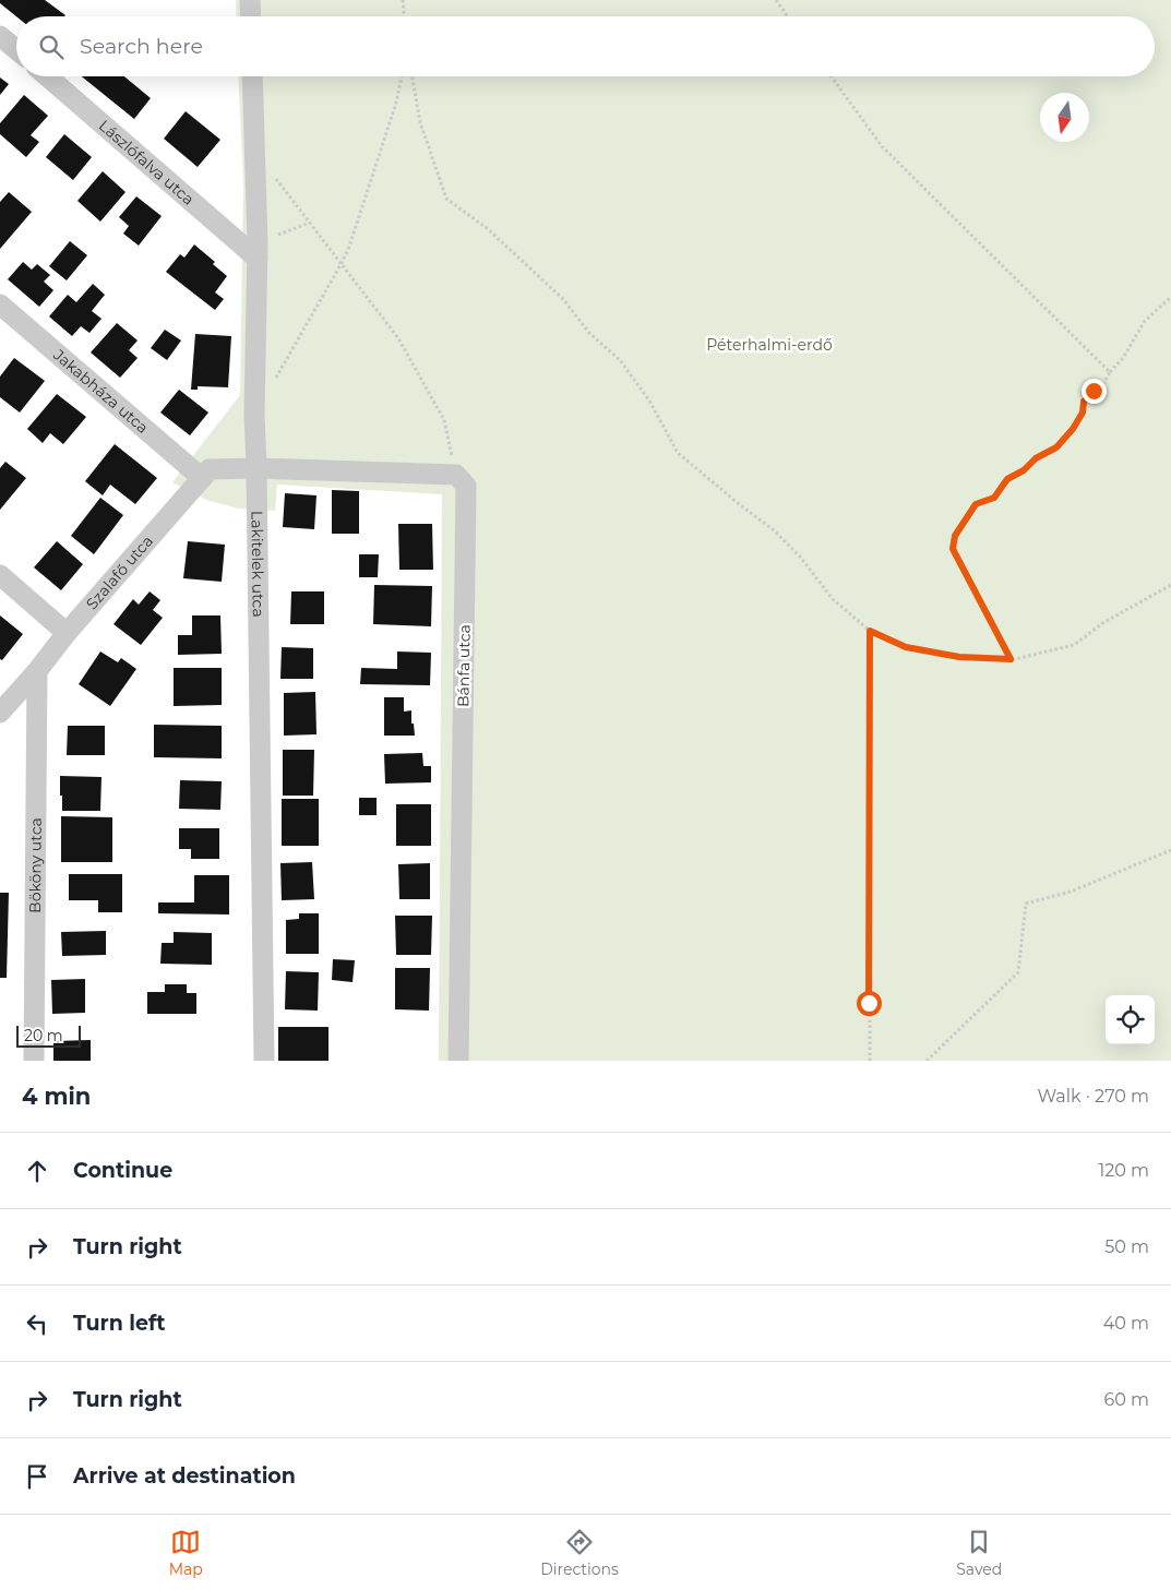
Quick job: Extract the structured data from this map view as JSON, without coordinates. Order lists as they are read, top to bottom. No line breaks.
{"streets":{"street":["Lászlófalva utca","Jakabháza utca","Lakitelek utca","Szalafő utca","Bánfa utca","Bököny utca"]},"crossings":[["Lászlófalva utca","Lakitelek utca"],["Jakabháza utca","Szalafő utca"],["Lakitelek utca","Szalafő utca"],["Szalafő utca","Bököny utca"]],"parks":["Péterhalmi-erdő"],"scale_bar":"20 m","north":"bottom","page":{"search":"Search here","scale":"20 m","heading":["4 min","Walk · 270 m"],"list":[["Continue","120 m"],["Turn right","50 m"],["Turn left","40 m"],["Turn right","60 m"],"Arrive at destination"],"nav":["Map","Directions","Saved"]}}
